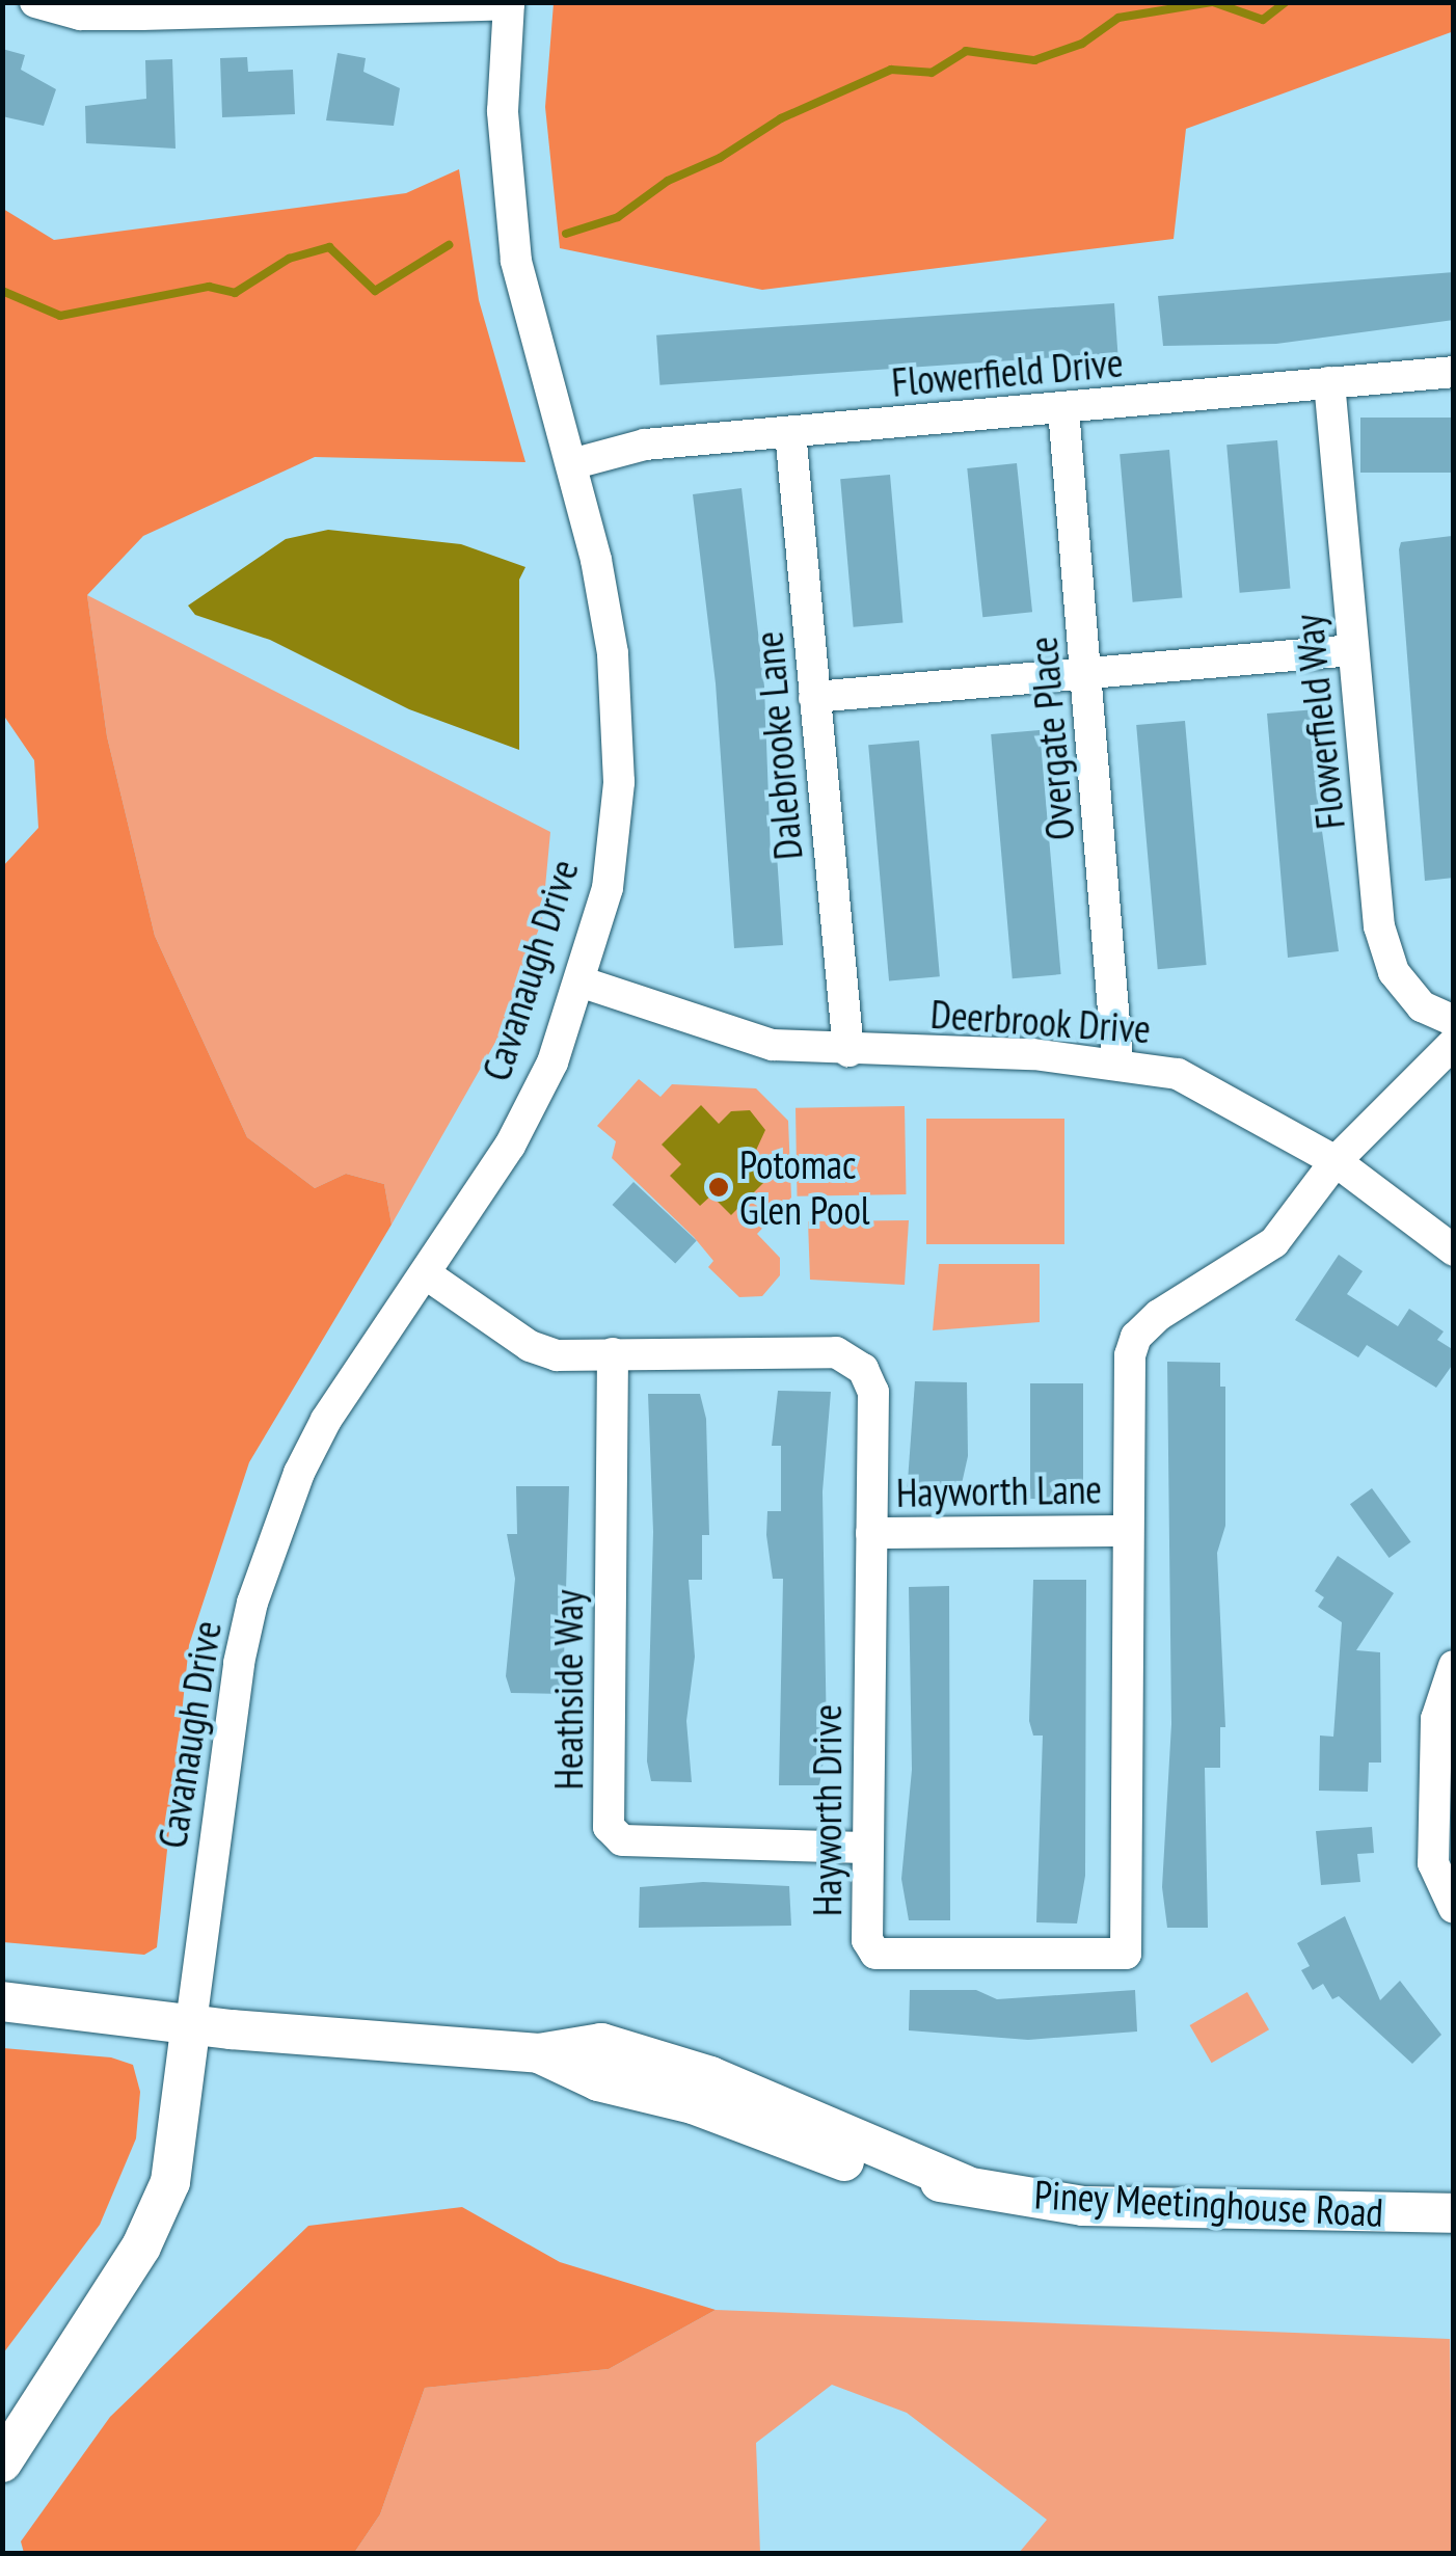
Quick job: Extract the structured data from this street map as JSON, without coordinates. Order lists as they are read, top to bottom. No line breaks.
{"streets":{"main road":["Piney Meetinghouse Road"],"street":["Flowerfield Drive","Flowerfield Way","Overgate Place","Dalebrooke Lane","Cavanaugh Drive","Deerbrook Drive","Hayworth Lane","Heathside Way","Hayworth Drive"]},"crossings":[["Flowerfield Drive","Flowerfield Way"],["Flowerfield Drive","Overgate Place"],["Flowerfield Drive","Dalebrooke Lane"],["Flowerfield Drive","Cavanaugh Drive"],["Overgate Place","Deerbrook Drive"],["Dalebrooke Lane","Deerbrook Drive"],["Cavanaugh Drive","Deerbrook Drive"],["Cavanaugh Drive","Hayworth Drive"],["Cavanaugh Drive","Piney Meetinghouse Road"],["Deerbrook Drive","Hayworth Drive"],["Hayworth Lane","Hayworth Drive"],["Heathside Way","Hayworth Drive"]],"places":["Potomac Glen Pool"]}
